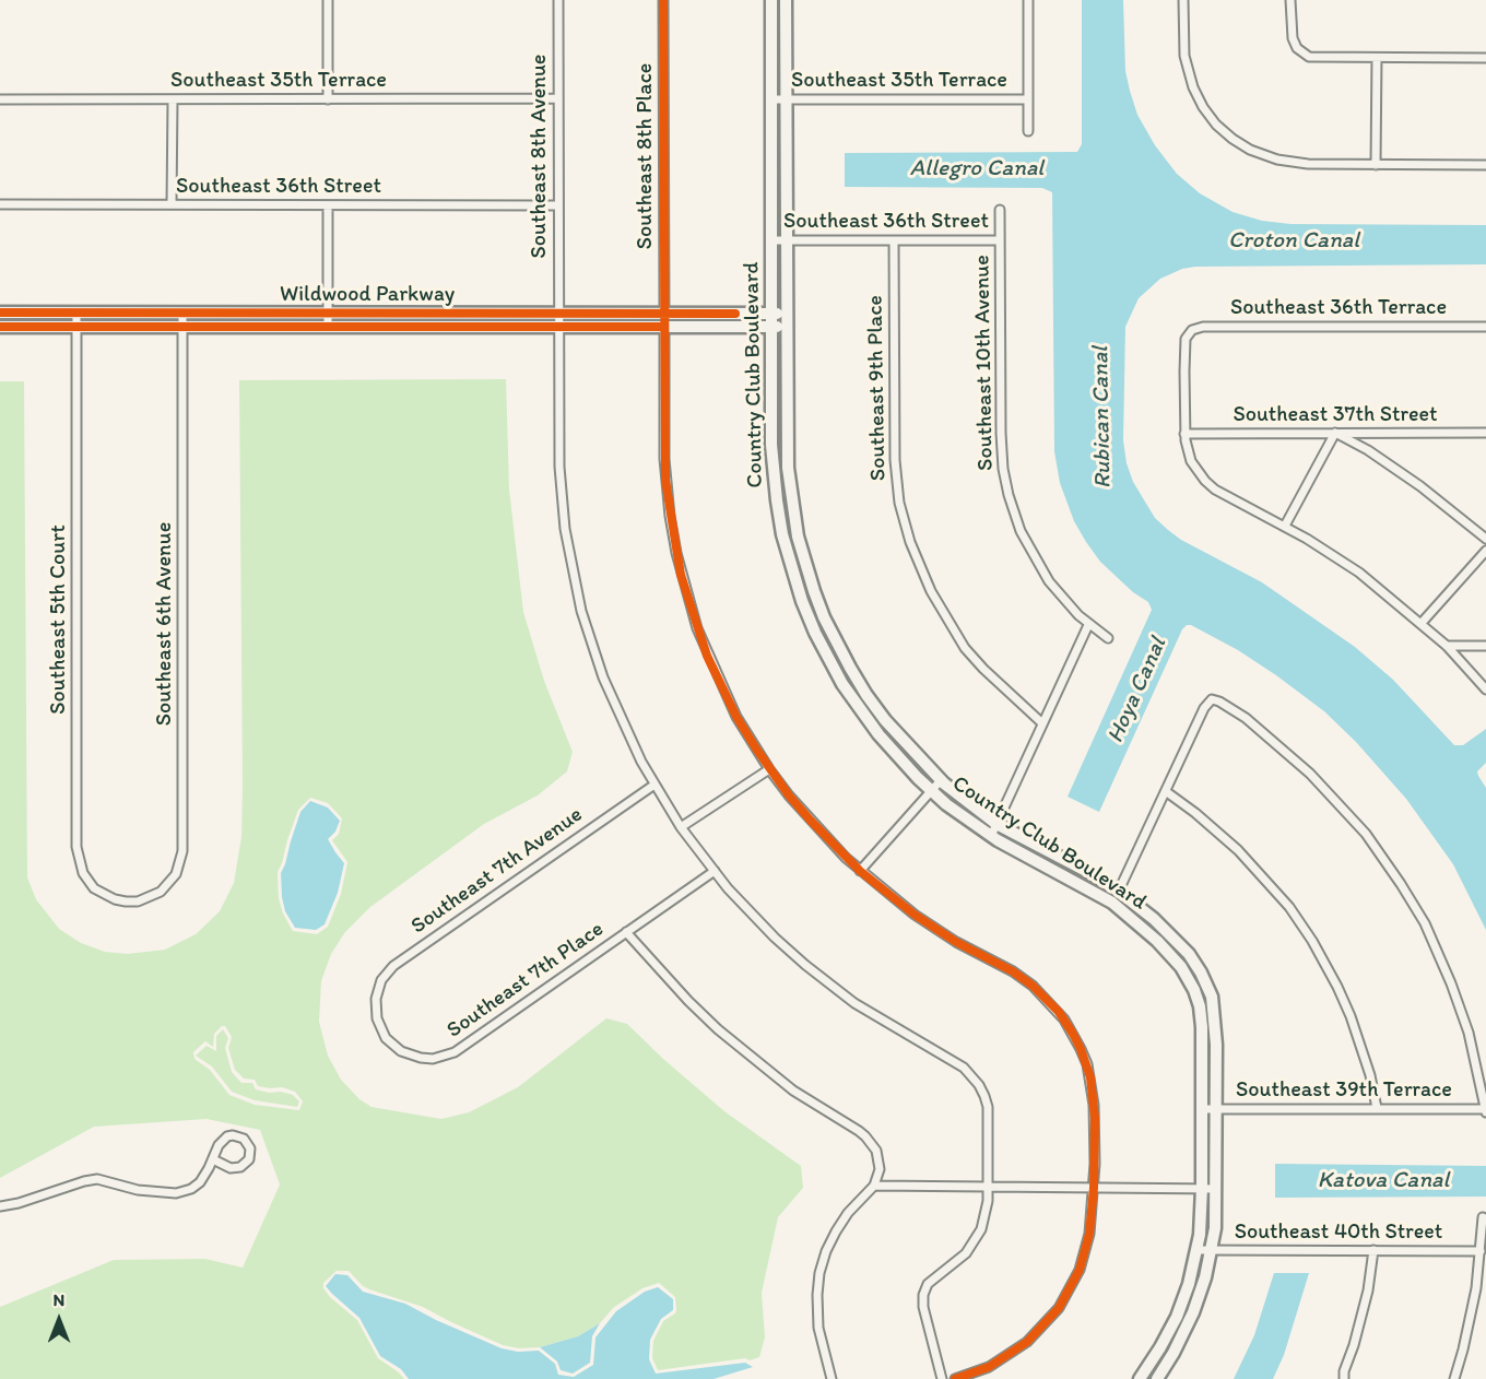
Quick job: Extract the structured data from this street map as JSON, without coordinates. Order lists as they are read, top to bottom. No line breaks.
{"streets":{"main road":["Wildwood Parkway","Country Club Boulevard"],"street":["Southeast 35th Terrace","Southeast 8th Avenue","Southeast 8th Place","Southeast 36th Street","Southeast 36th Terrace","Southeast 10th Avenue","Southeast 9th Place","Southeast 37th Street","Southeast 5th Court","Southeast 6th Avenue","Southeast 7th Avenue","Southeast 7th Place","Southeast 39th Terrace","Southeast 40th Street"]},"crossings":[["Southeast 35th Terrace","Southeast 8th Avenue"],["Southeast 35th Terrace","Country Club Boulevard"],["Southeast 8th Avenue","Southeast 36th Street"],["Southeast 8th Avenue","Wildwood Parkway"],["Southeast 8th Place","Wildwood Parkway"],["Southeast 36th Street","Southeast 10th Avenue"],["Southeast 36th Street","Country Club Boulevard"],["Southeast 36th Street","Southeast 9th Place"],["Wildwood Parkway","Country Club Boulevard"],["Wildwood Parkway","Southeast 5th Court"],["Wildwood Parkway","Southeast 6th Avenue"],["Southeast 36th Terrace","Southeast 37th Street"],["Country Club Boulevard","Southeast 39th Terrace"],["Country Club Boulevard","Southeast 40th Street"],["Southeast 5th Court","Southeast 6th Avenue"],["Southeast 7th Avenue","Southeast 7th Place"]],"water":["Allegro Canal","Croton Canal","Rubican Canal","Hoya Canal","Katova Canal"],"north":"top"}
